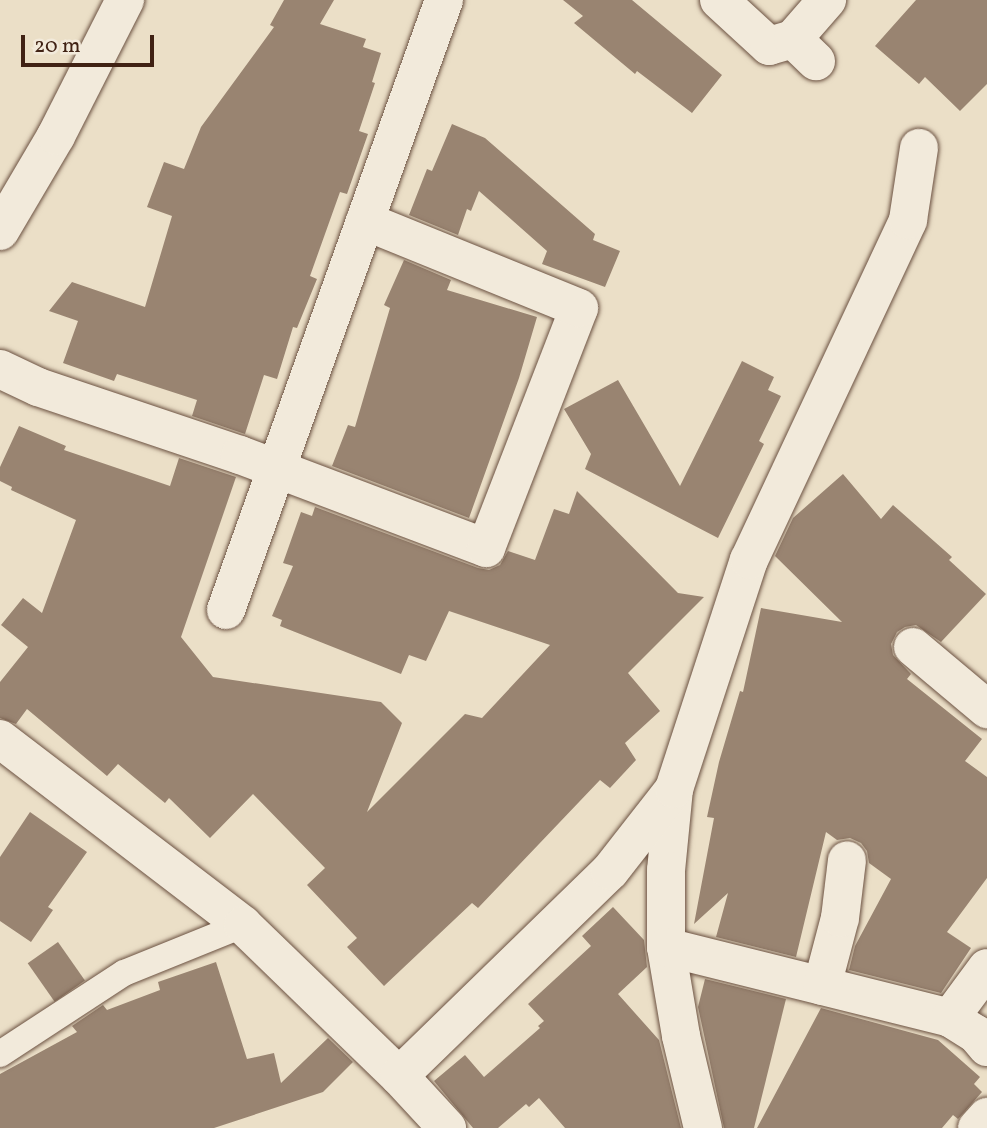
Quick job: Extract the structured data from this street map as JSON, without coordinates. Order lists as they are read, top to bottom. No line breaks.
{"scale_bar":"20 m"}
